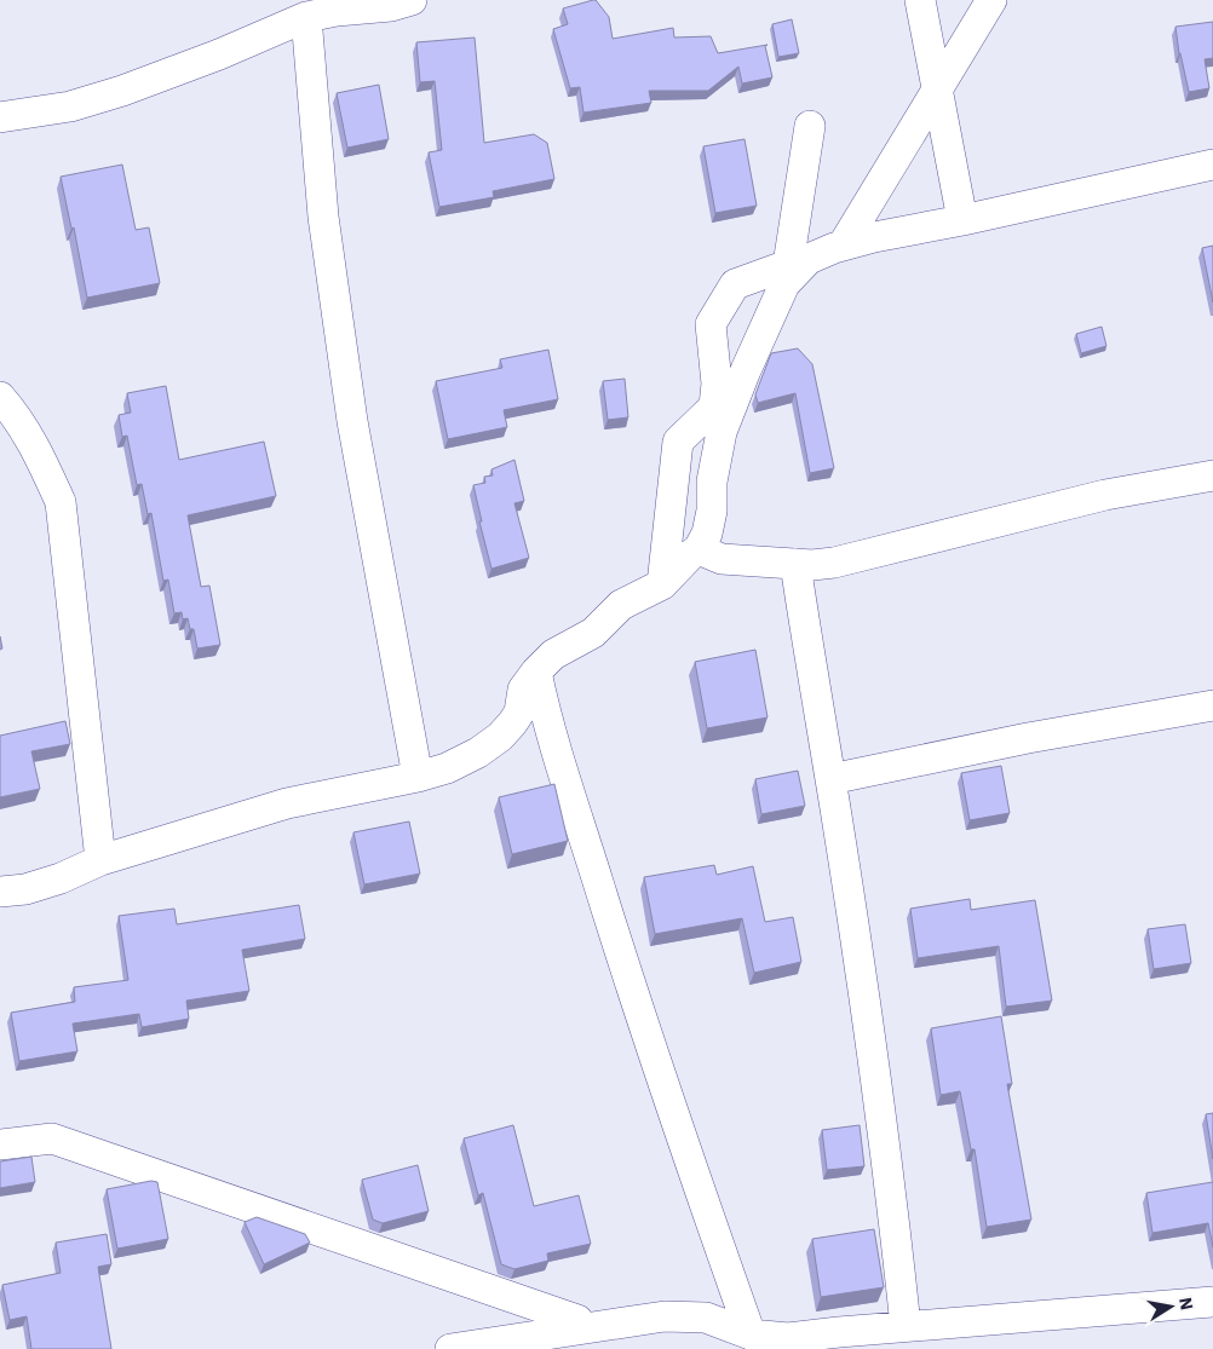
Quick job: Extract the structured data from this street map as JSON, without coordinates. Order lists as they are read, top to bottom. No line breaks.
{"north":"right"}
